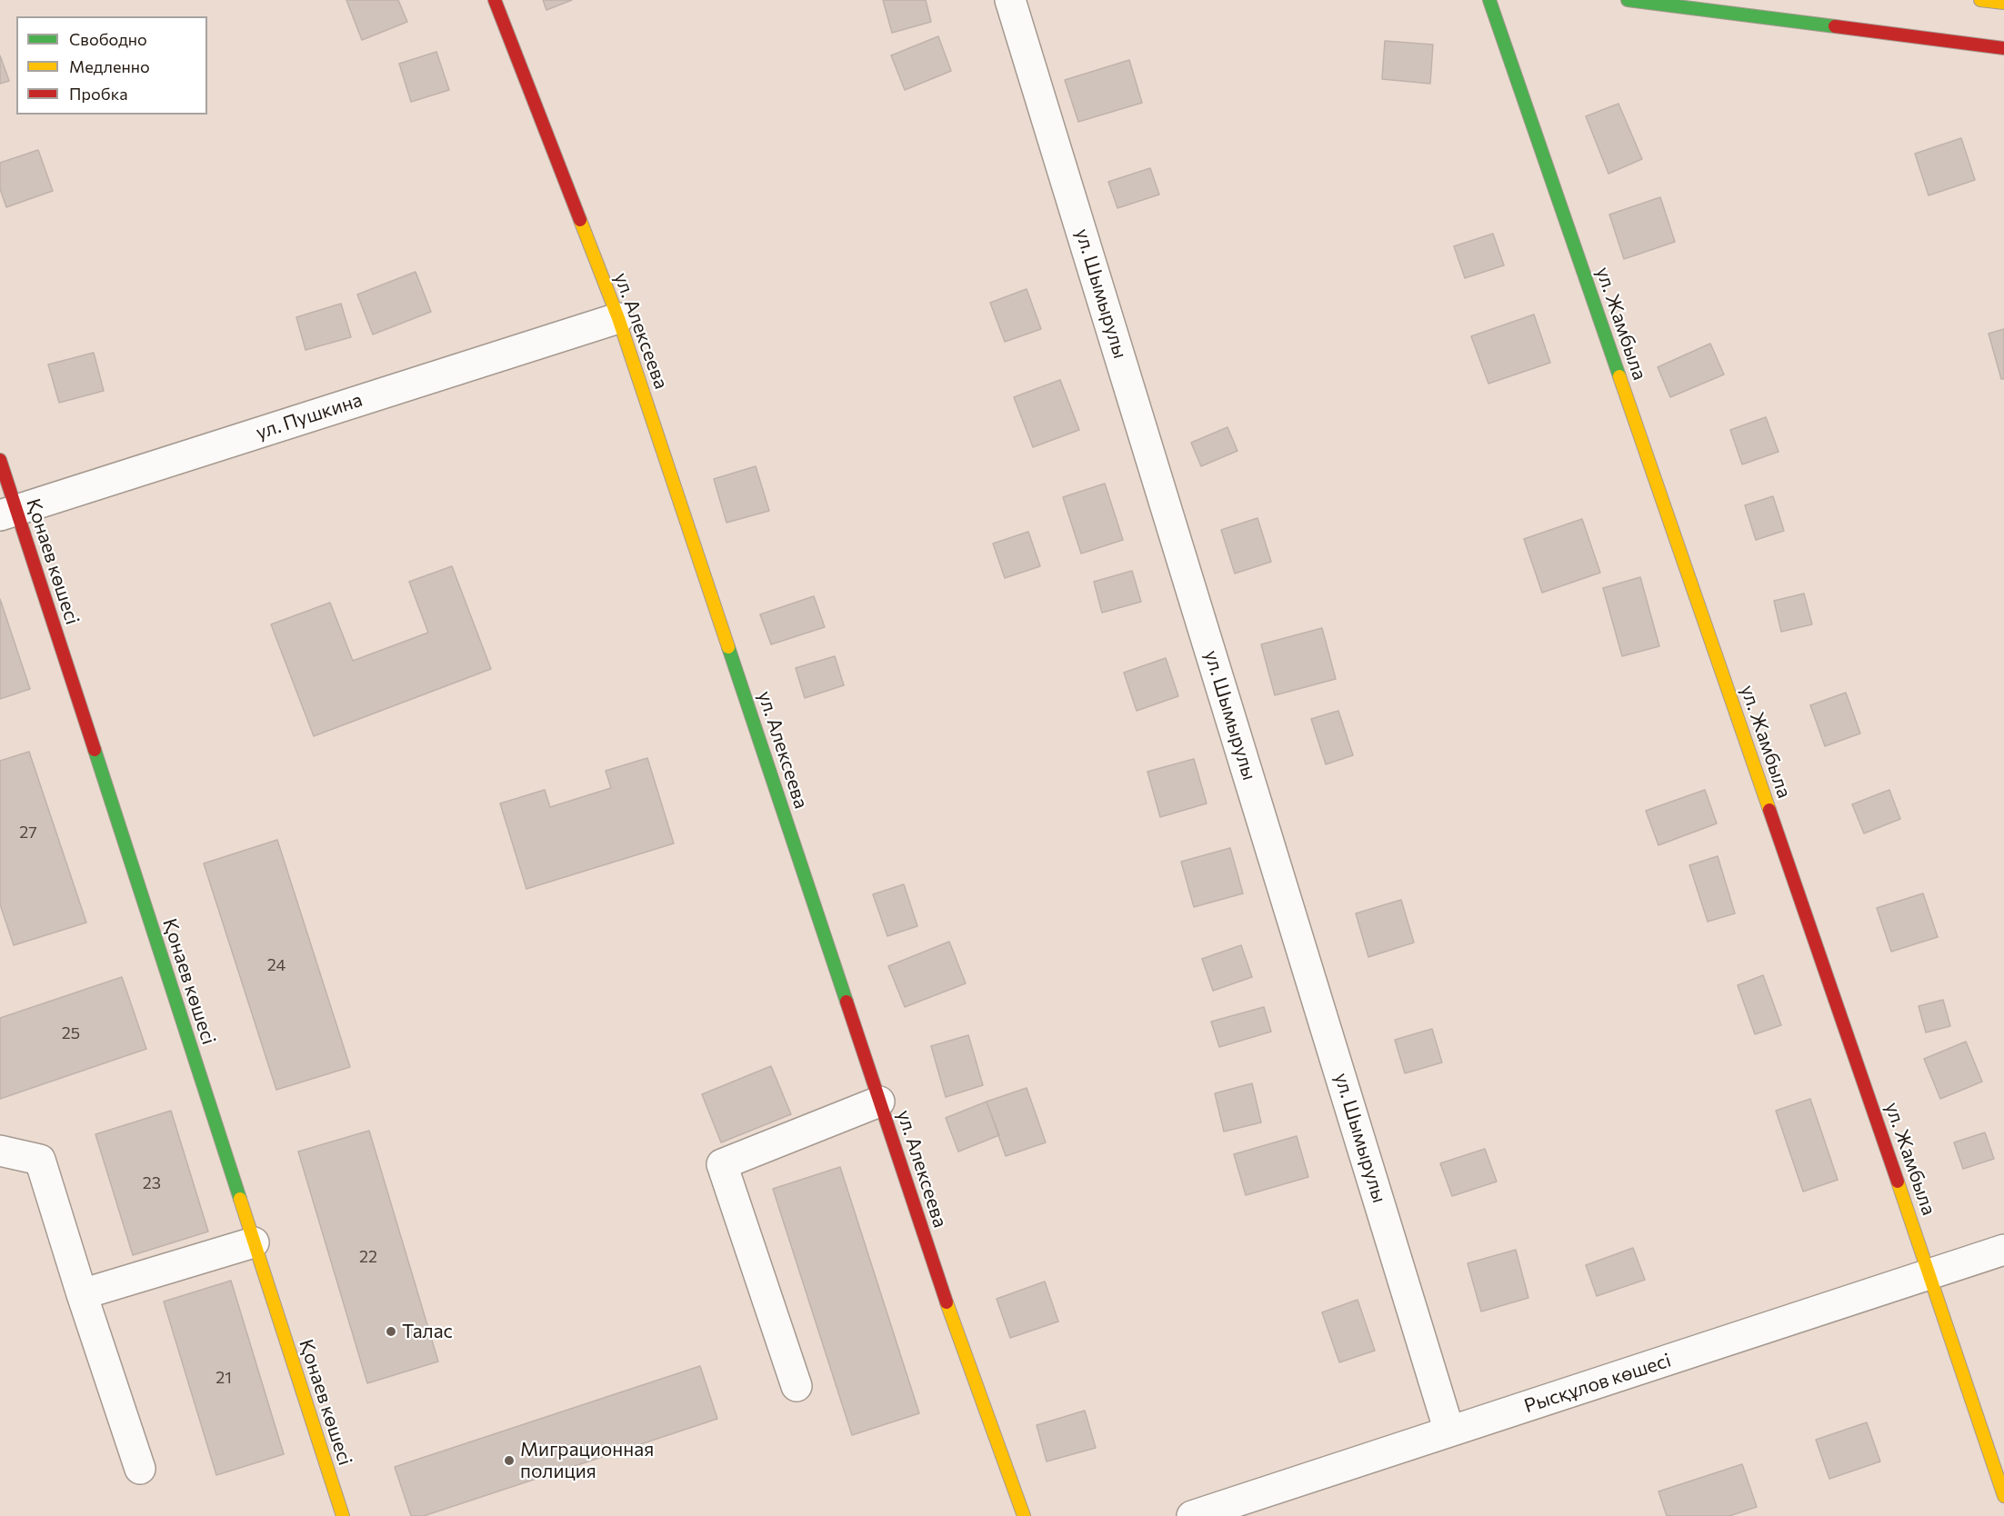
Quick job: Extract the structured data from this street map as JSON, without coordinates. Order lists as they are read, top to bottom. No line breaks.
{"streets":{"street":["ул. Шымырулы","ул. Жамбыла","ул. Алексеева","ул. Пушкина","Қонаев көшесі","Рысқұлов көшесі"]},"crossings":[["ул. Шымырулы","Рысқұлов көшесі"],["ул. Жамбыла","Рысқұлов көшесі"],["ул. Алексеева","ул. Пушкина"],["ул. Пушкина","Қонаев көшесі"]],"places":["Талас","Миграционная полиция"],"house_numbers":["27","24","25","23","22","21"],"legend":["Свободно","Медленно","Пробка"]}
